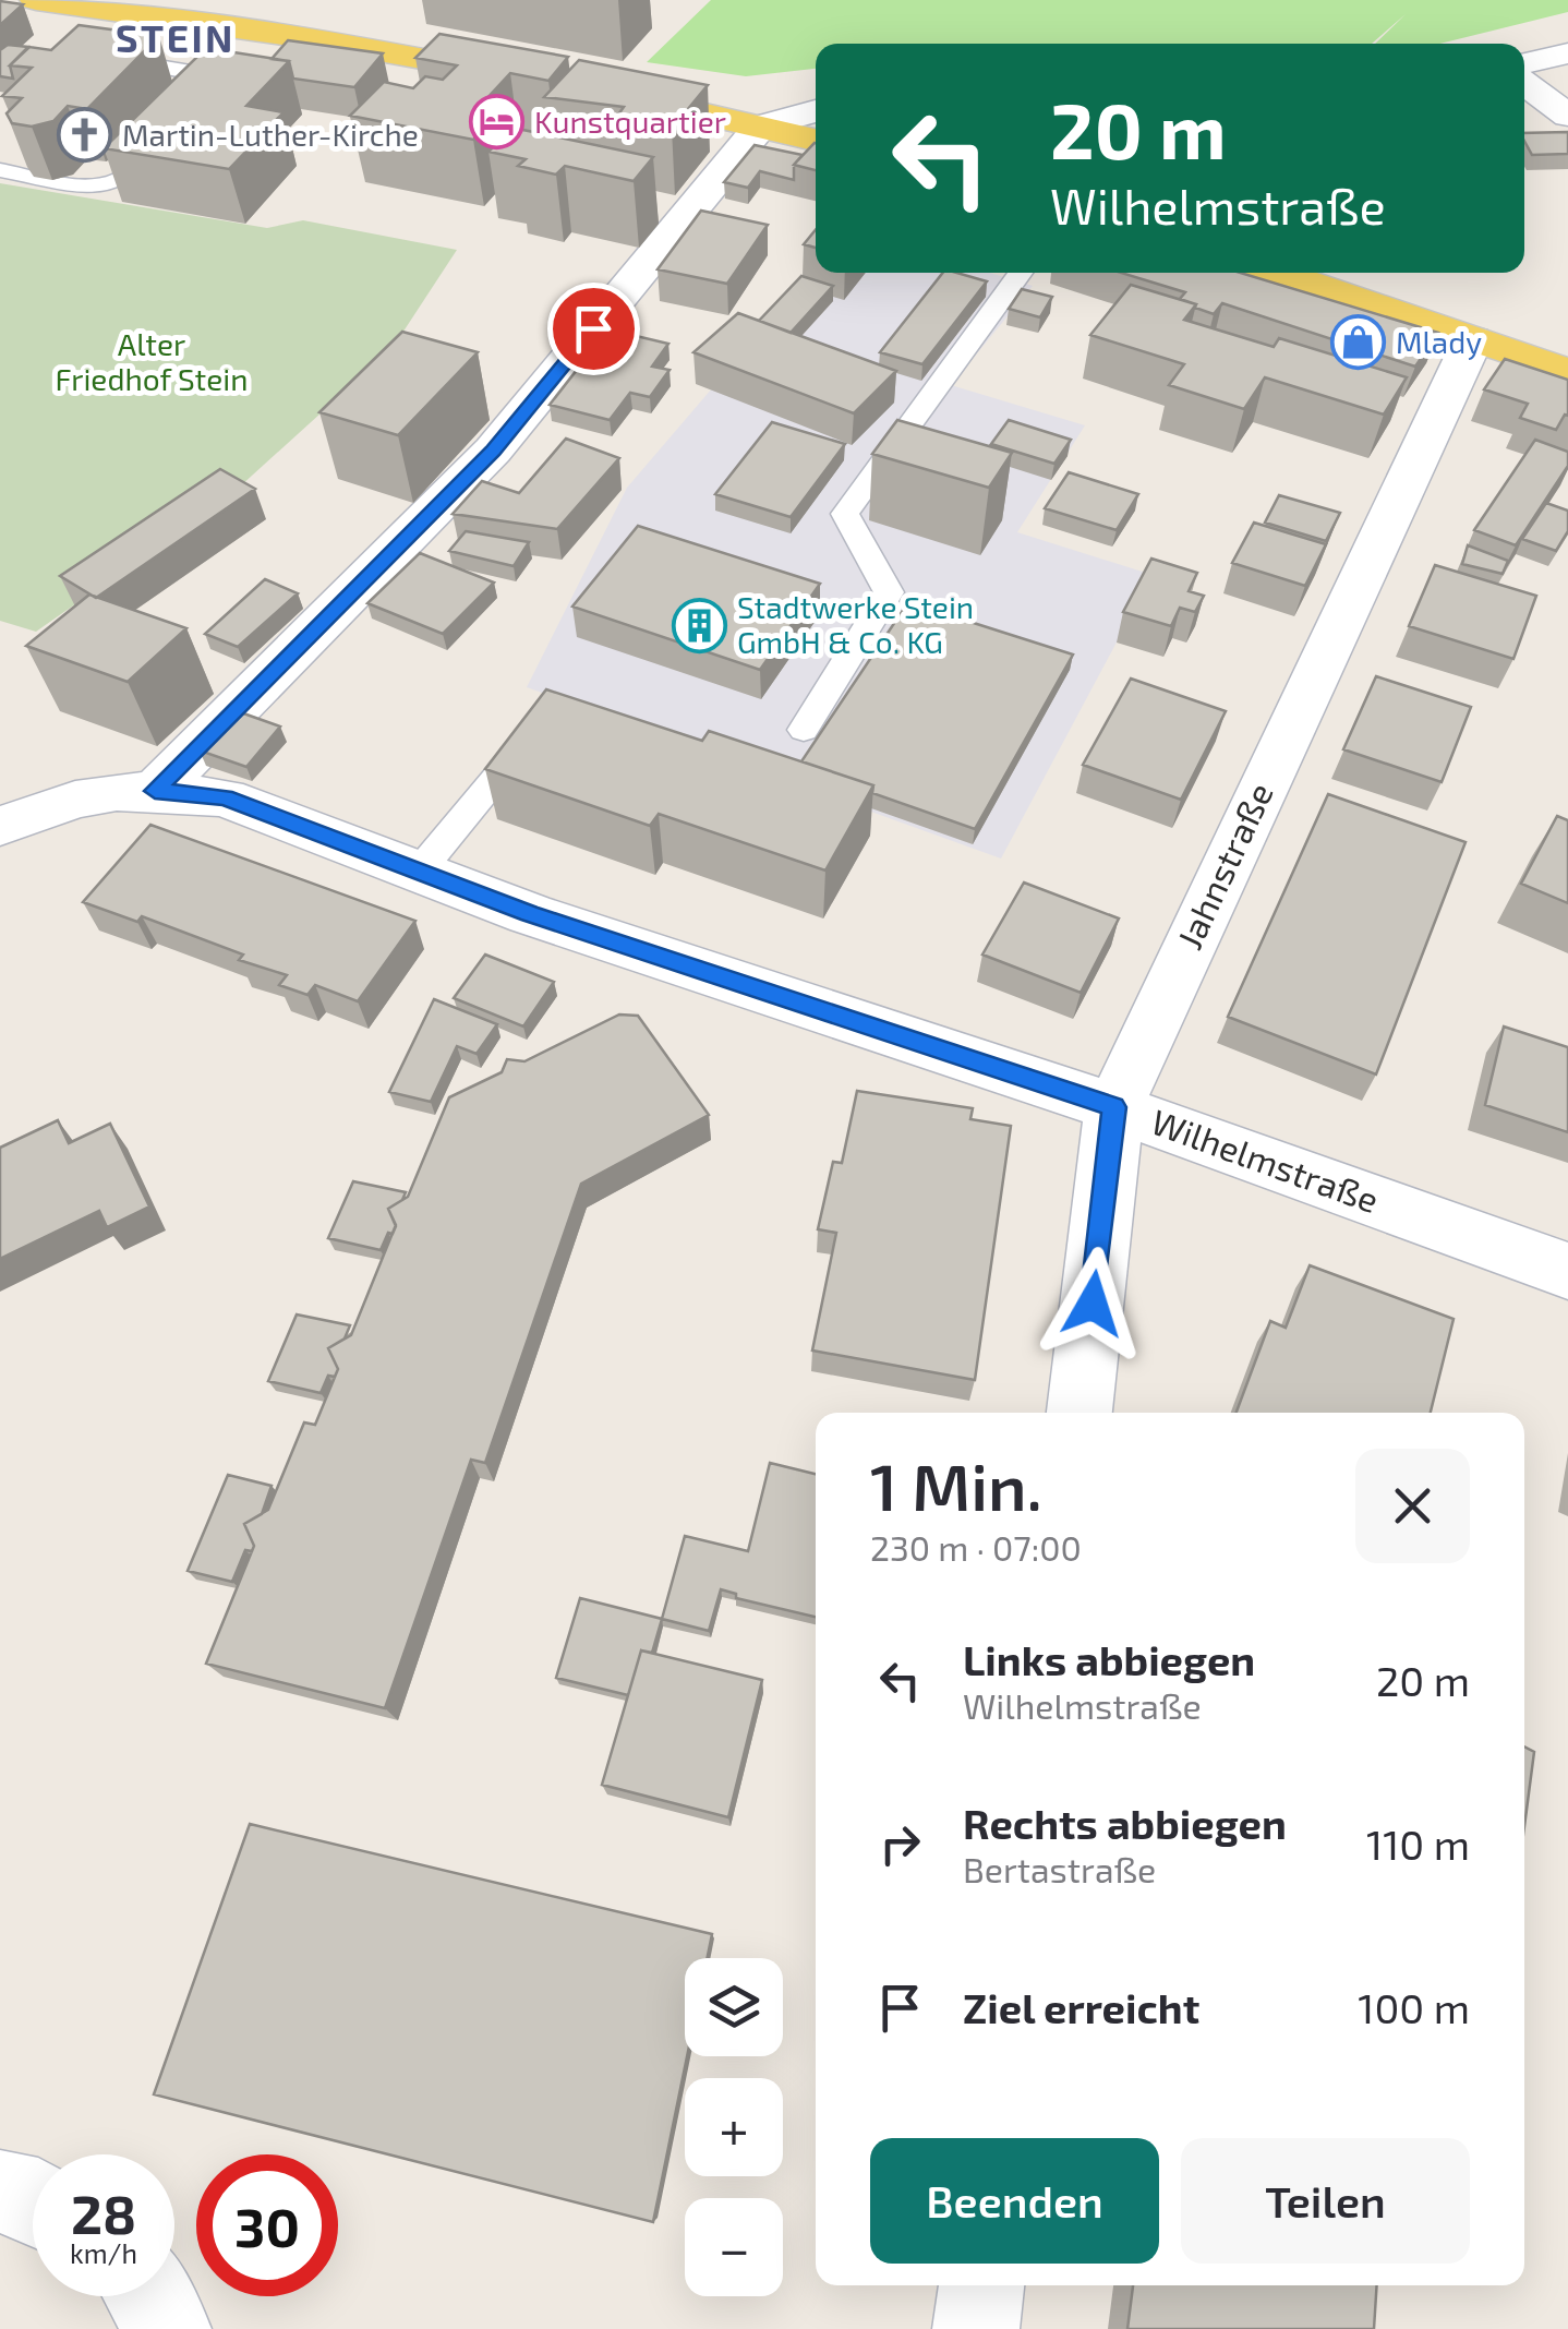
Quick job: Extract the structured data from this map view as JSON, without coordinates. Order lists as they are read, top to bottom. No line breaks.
{"streets":{"street":["Jahnstraße","Wilhelmstraße"]},"crossings":[["Jahnstraße","Wilhelmstraße"]],"districts":["STEIN"],"parks":["Alter Friedhof Stein"],"places":{"hotel":["Kunstquartier"],"church":["Martin-Luther-Kirche"],"shop":["Mlady"],"building":["Stadtwerke Stein GmbH & Co. KG"]},"page":{"turn":["20 m","Wilhelmstraße"],"heading":["1 Min.","230 m · 07:00"],"list":[{"name":"Links abbiegen","note":"Wilhelmstraße","value":"20 m"},{"name":"Rechts abbiegen","note":"Bertastraße","value":"110 m"},{"name":"Ziel erreicht","value":"100 m"}],"map_buttons":["+","−"],"buttons":["Beenden","Teilen"],"speed":"28 km/h","limit":"30"}}
